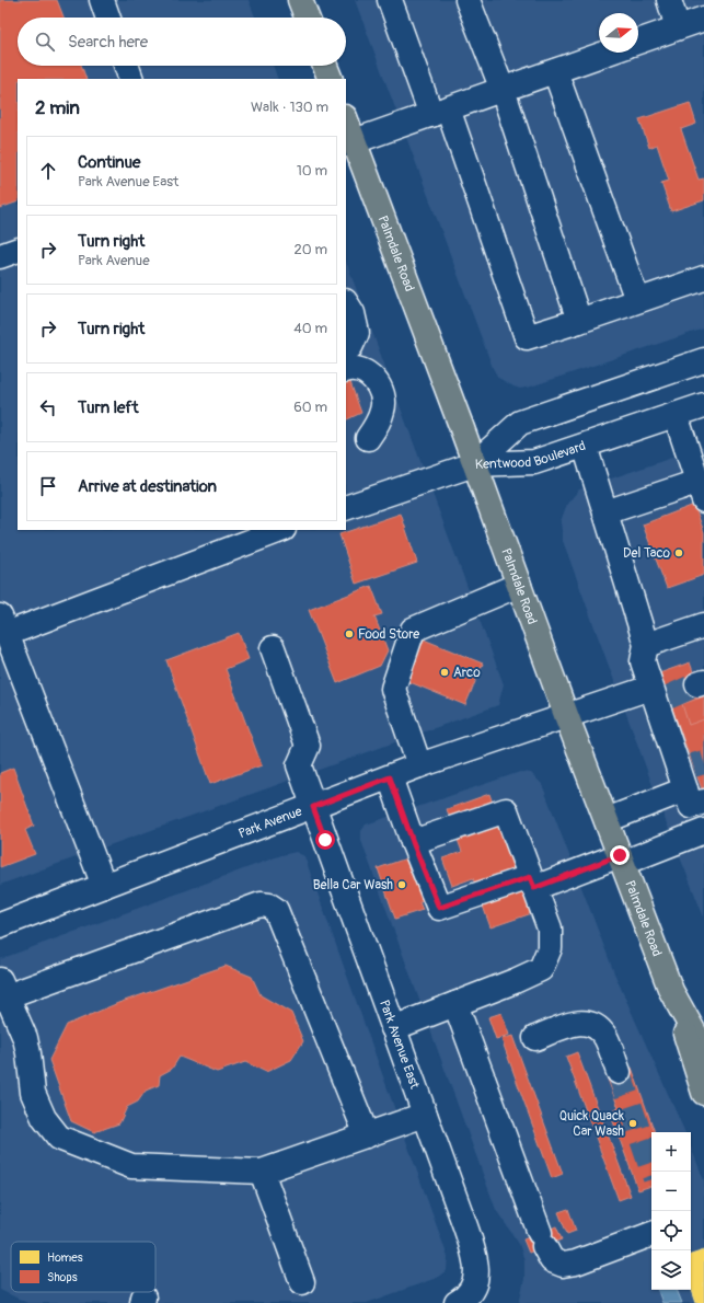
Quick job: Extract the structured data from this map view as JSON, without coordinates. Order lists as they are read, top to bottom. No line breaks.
{"streets":{"highway":["Palmdale Road"],"street":["Kentwood Boulevard","Park Avenue","Park Avenue East"]},"crossings":[["Palmdale Road","Kentwood Boulevard"],["Palmdale Road","Park Avenue"],["Park Avenue","Park Avenue East"]],"places":["Del Taco","Food Store","Arco","Bella Car Wash","Quick Quack Car Wash"],"legend":["Homes","Shops"],"north":"right","page":{"search":"Search here","heading":["2 min","Walk · 130 m"],"list":[["Continue","Park Avenue East","10 m"],["Turn right","Park Avenue","20 m"],["Turn right","40 m"],["Turn left","60 m"],"Arrive at destination"],"map_buttons":["+","−"]}}
